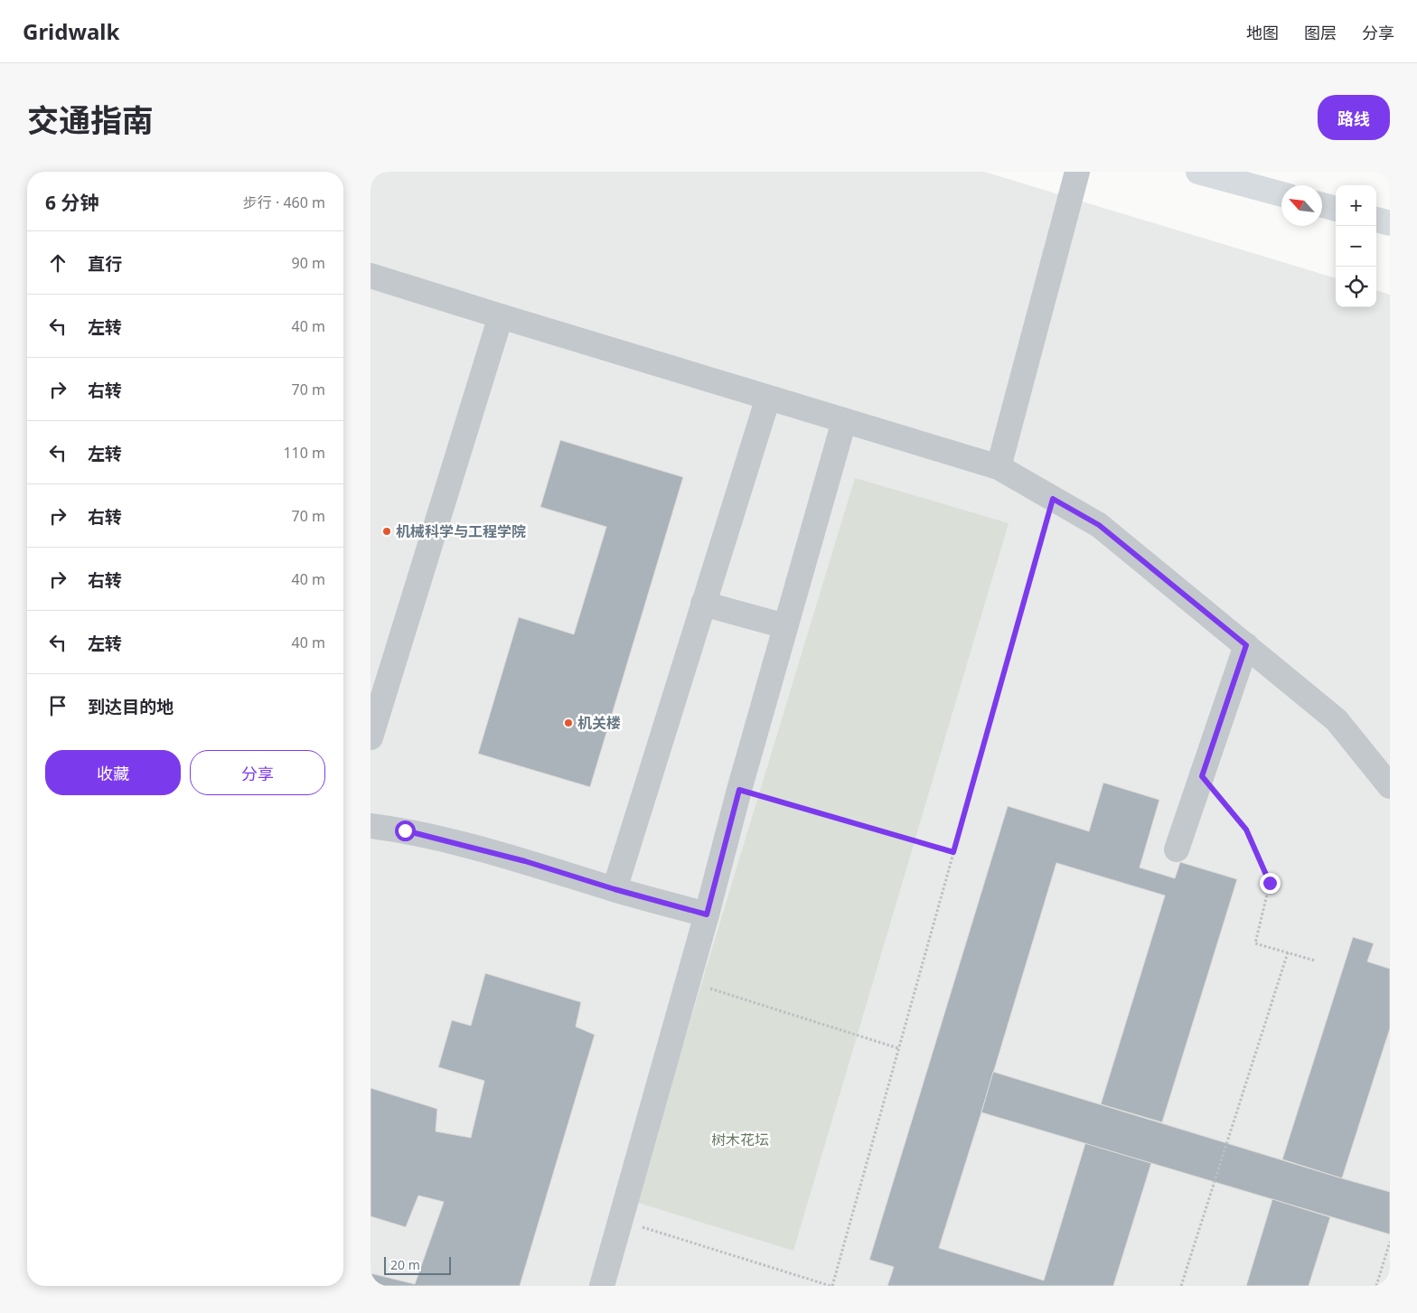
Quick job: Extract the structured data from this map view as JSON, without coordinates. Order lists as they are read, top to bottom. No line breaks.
{"parks":["树木花坛"],"places":["机械科学与工程学院","机关楼"],"scale_bar":"20 m","north":"top left","page":{"header":"Gridwalk","nav":["地图","图层","分享"],"title":"交通指南","buttons":["路线",["收藏","分享"]],"heading":["6 分钟","步行 · 460 m"],"map_buttons":["+","−"],"list":[["直行","90 m"],["左转","40 m"],["右转","70 m"],["左转","110 m"],["右转","70 m"],["右转","40 m"],["左转","40 m"],"到达目的地"],"scale":"20 m"}}
